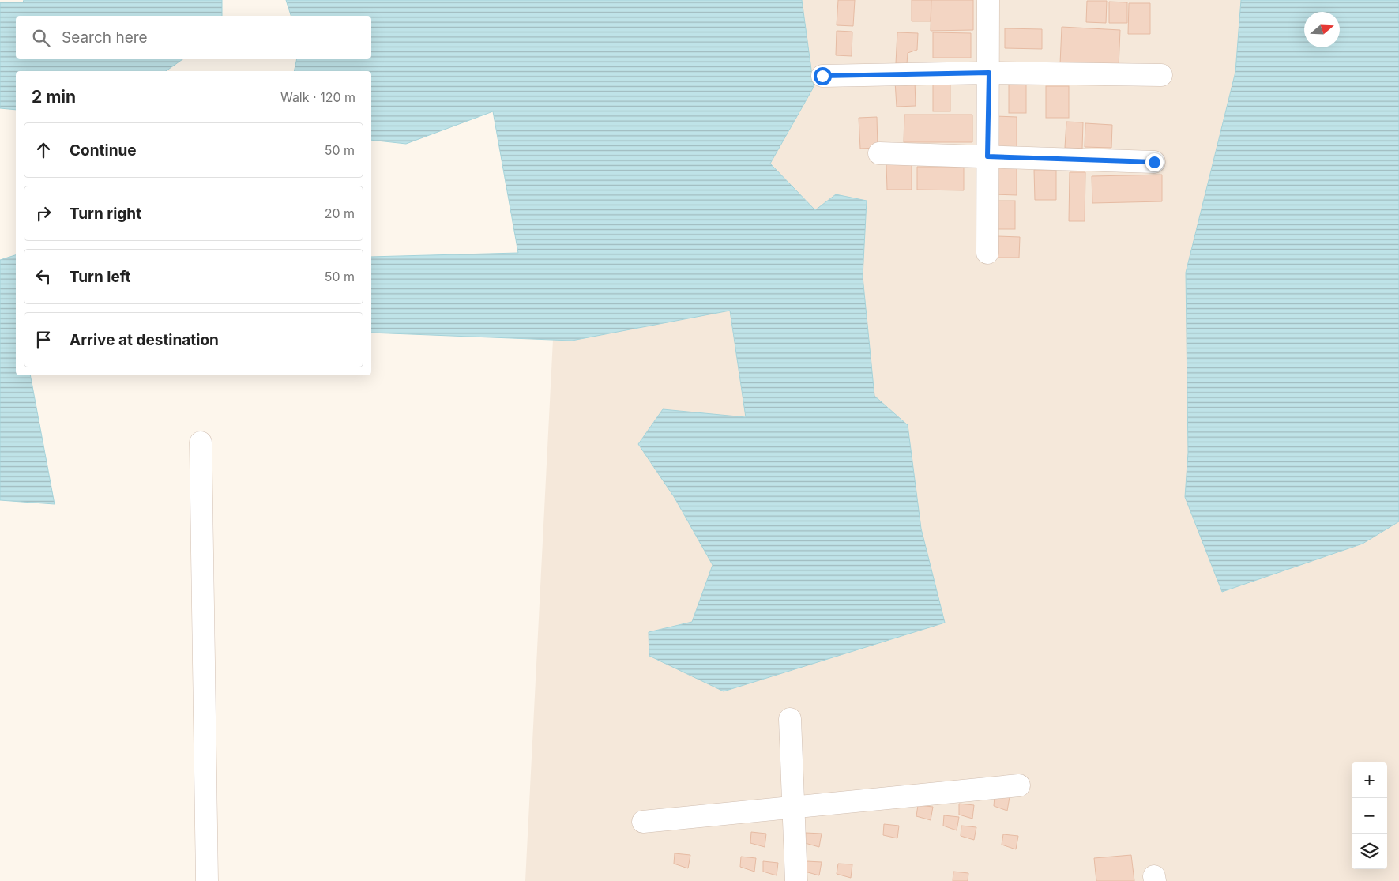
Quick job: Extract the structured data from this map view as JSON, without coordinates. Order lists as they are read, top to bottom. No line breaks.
{"north":"right","page":{"search":"Search here","heading":["2 min","Walk · 120 m"],"list":[["Continue","50 m"],["Turn right","20 m"],["Turn left","50 m"],"Arrive at destination"],"map_buttons":["+","−"]}}
